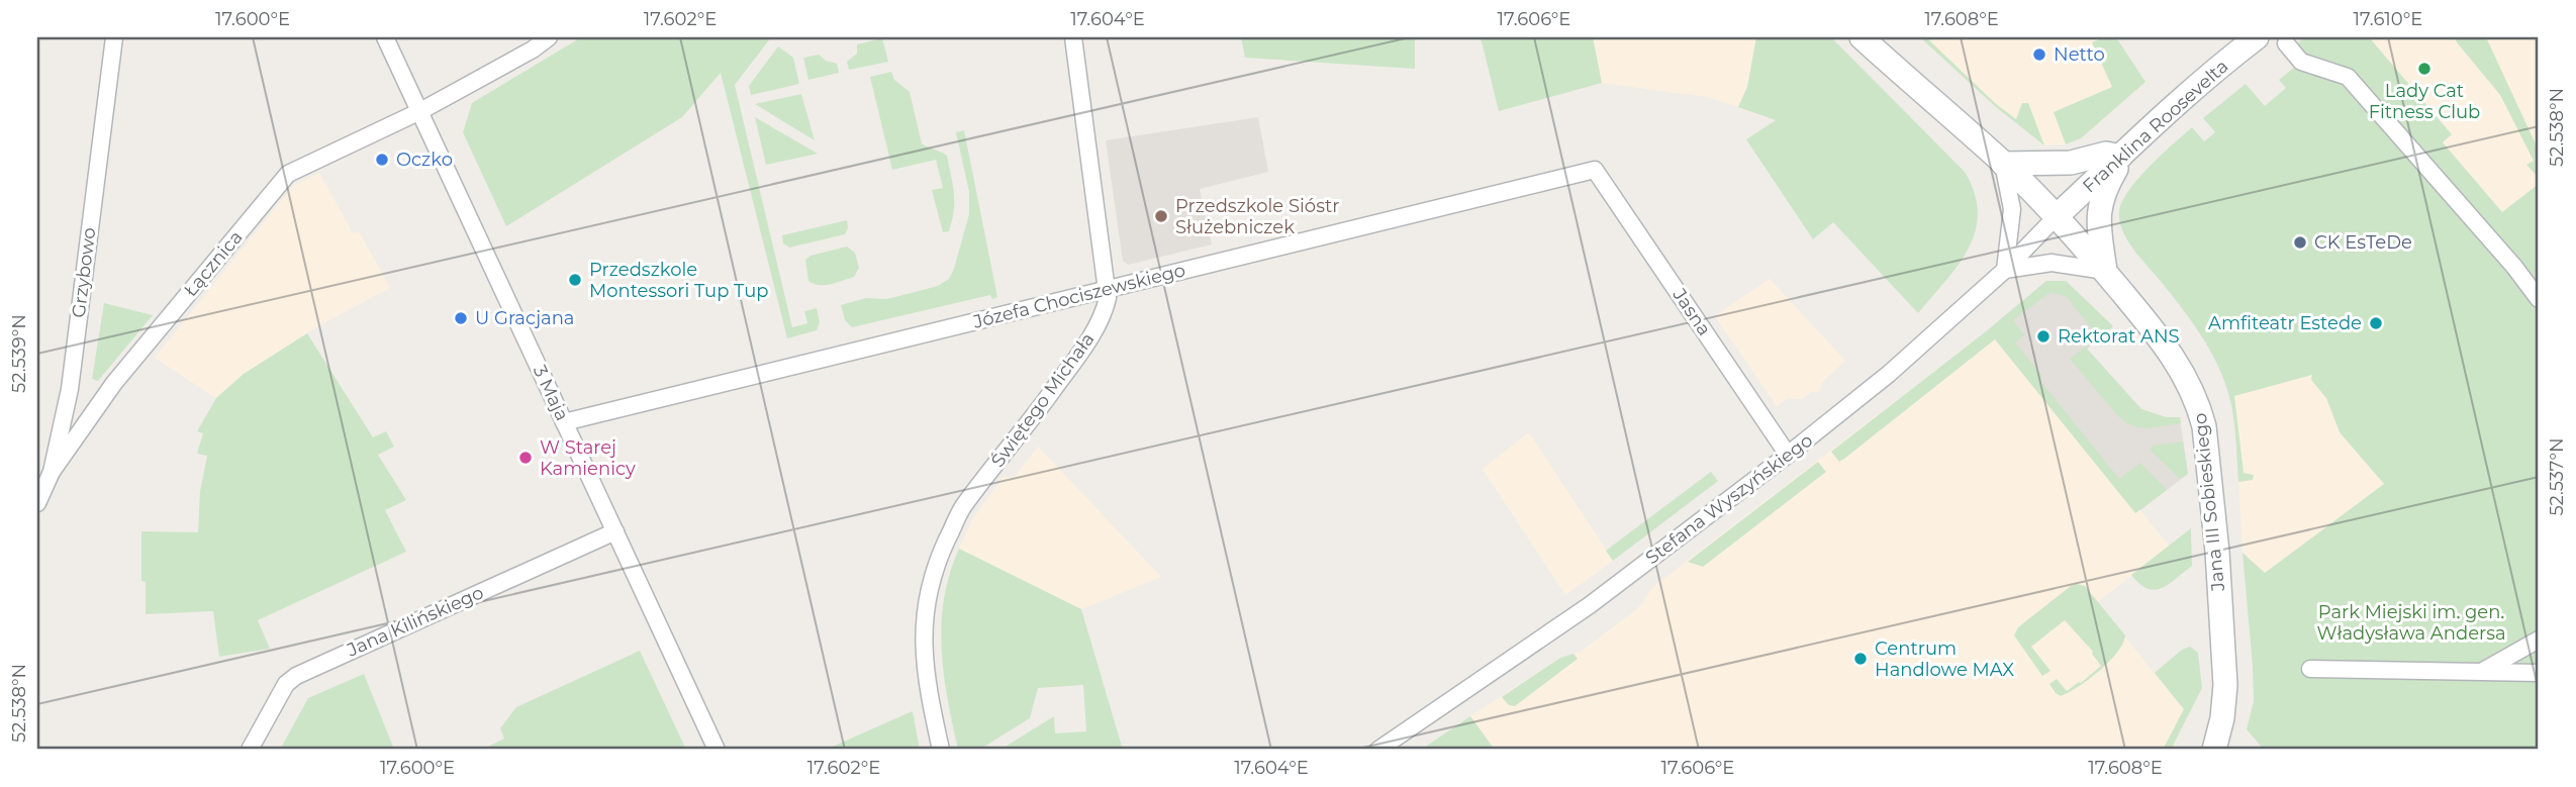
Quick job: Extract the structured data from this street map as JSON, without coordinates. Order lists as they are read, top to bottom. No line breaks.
{"streets":{"street":["Franklina Roosevelta","Łącznica","Grzybowo","Józefa Chociszewskiego","Jasna","3 Maja","Świętego Michała","Stefana Wyszyńskiego","Jana III Sobieskiego","Jana Kilińskiego"]},"crossings":[["Franklina Roosevelta","Stefana Wyszyńskiego"],["Franklina Roosevelta","Jana III Sobieskiego"],["Łącznica","Grzybowo"],["Łącznica","3 Maja"],["Józefa Chociszewskiego","Jasna"],["Józefa Chociszewskiego","3 Maja"],["Józefa Chociszewskiego","Świętego Michała"],["Jasna","Stefana Wyszyńskiego"],["3 Maja","Jana Kilińskiego"],["Stefana Wyszyńskiego","Jana III Sobieskiego"]],"parks":["Park Miejski im. gen. Władysława Andersa"],"places":["Netto","Lady Cat Fitness Club","Oczko","Przedszkole Sióstr Służebniczek","CK EsTeDe","Przedszkole Montessori Tup Tup","U Gracjana","Amfiteatr Estede","Rektorat ANS","W Starej Kamienicy","Centrum Handlowe MAX"],"coordinates":["17.600°E","17.602°E","17.604°E","17.606°E","17.608°E","17.610°E","52.538°N","52.539°N","52.537°N"]}
